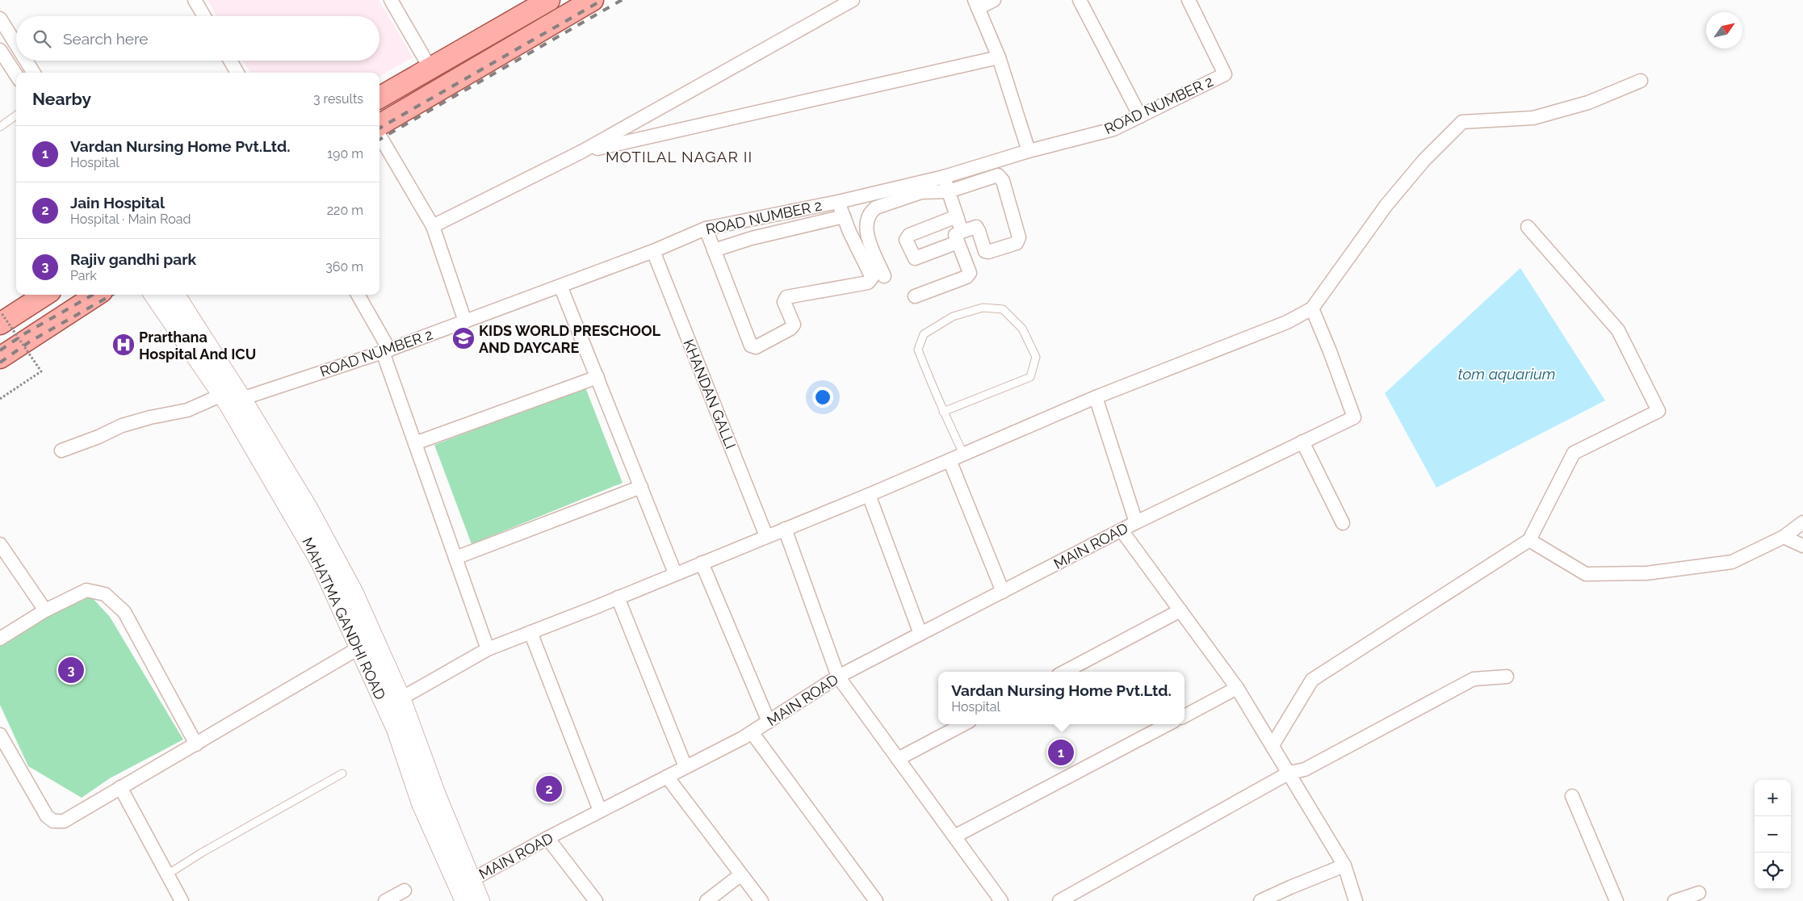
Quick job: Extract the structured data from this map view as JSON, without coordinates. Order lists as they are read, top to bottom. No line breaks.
{"streets":{"main road":["MAHATMA GANDHI ROAD"],"street":["ROAD NUMBER 2","KHANDAN GALLI","MAIN ROAD"]},"crossings":[["ROAD NUMBER 2","KHANDAN GALLI"],["ROAD NUMBER 2","MAHATMA GANDHI ROAD"],["MAIN ROAD","MAHATMA GANDHI ROAD"]],"districts":["MOTILAL NAGAR II"],"water":["tom aquarium"],"places":{"school or university":["KIDS WORLD PRESCHOOL AND DAYCARE"],"hospital":["Prarthana Hospital And ICU"]},"north":"top right","page":{"search":"Search here","heading":["Nearby","3 results"],"list":[{"mark":"1","name":"Vardan Nursing Home Pvt.Ltd.","note":"Hospital","value":"190 m"},{"mark":"2","name":"Jain Hospital","note":"Hospital · Main Road","value":"220 m"},{"mark":"3","name":"Rajiv gandhi park","note":"Park","value":"360 m"}],"pins":["3","1","2"],"popup":["Vardan Nursing Home Pvt.Ltd.","Hospital"],"map_buttons":["+","−"]}}
